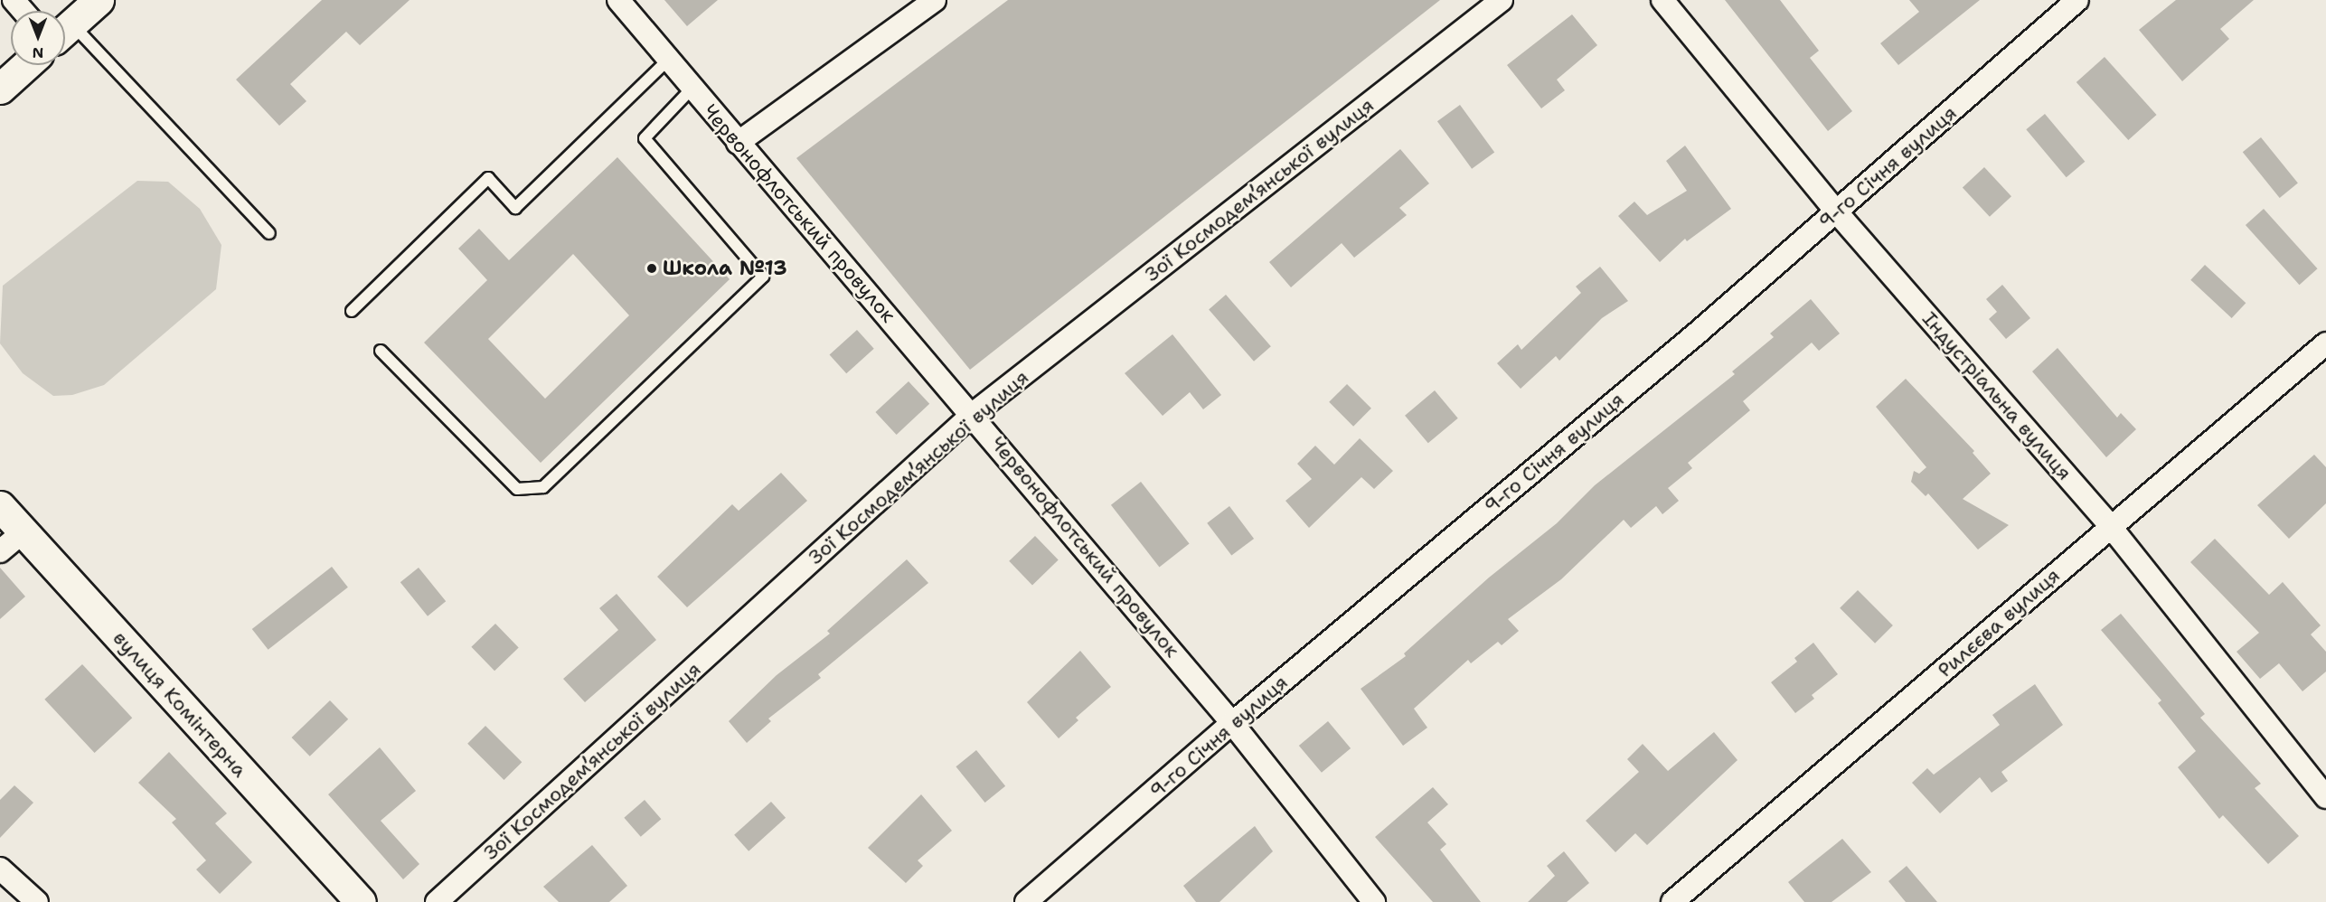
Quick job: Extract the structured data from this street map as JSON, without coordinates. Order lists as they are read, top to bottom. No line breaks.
{"streets":{"main road":["вулиця Комінтерна"],"street":["9-го Січня вулиця","Зої Космодем’янської вулиця","Червонофлотський провулок","Індустріальна вулиця","Рилєєва вулиця"]},"crossings":[["9-го Січня вулиця","Червонофлотський провулок"],["9-го Січня вулиця","Індустріальна вулиця"],["Зої Космодем’янської вулиця","Червонофлотський провулок"],["Індустріальна вулиця","Рилєєва вулиця"]],"places":["Школа №13"],"north":"bottom"}
